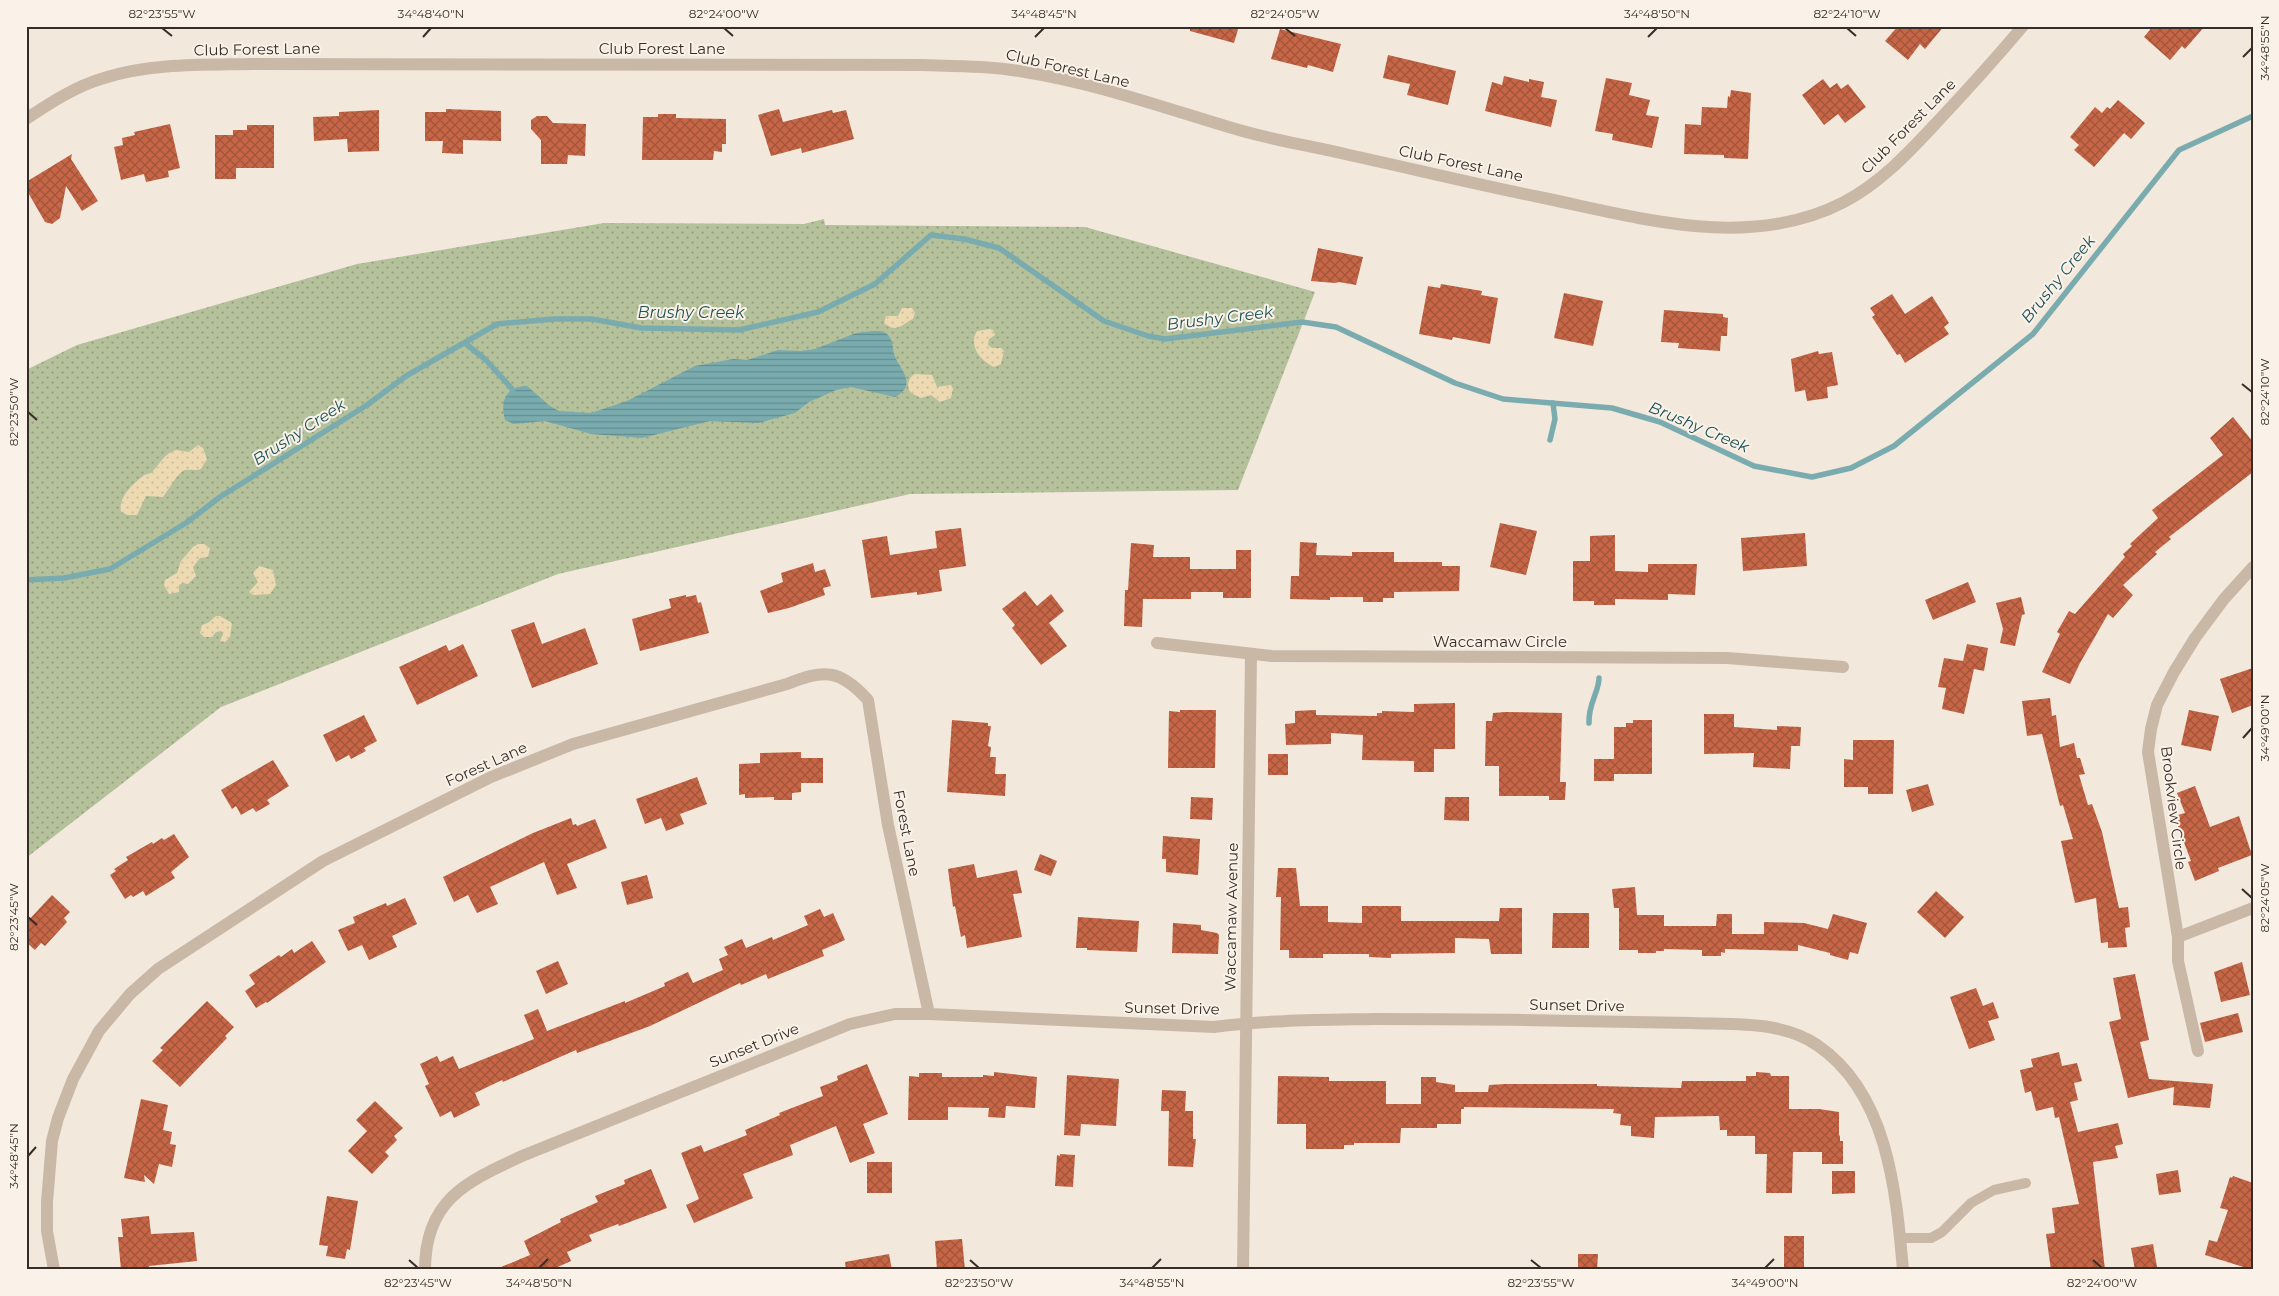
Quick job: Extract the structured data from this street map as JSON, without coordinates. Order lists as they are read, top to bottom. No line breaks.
{"streets":{"street":["Club Forest Lane","Waccamaw Circle","Forest Lane","Brookview Circle","Waccamaw Avenue","Sunset Drive"]},"crossings":[["Waccamaw Circle","Waccamaw Avenue"],["Forest Lane","Sunset Drive"],["Waccamaw Avenue","Sunset Drive"]],"water":["Brushy Creek"],"coordinates":["82°23'55\"W","34°48'40\"N","82°24'00\"W","34°48'45\"N","82°24'05\"W","34°48'50\"N","82°24'10\"W","34°48'55\"N","82°23'50\"W","34°49'00\"N","82°23'45\"W"]}
